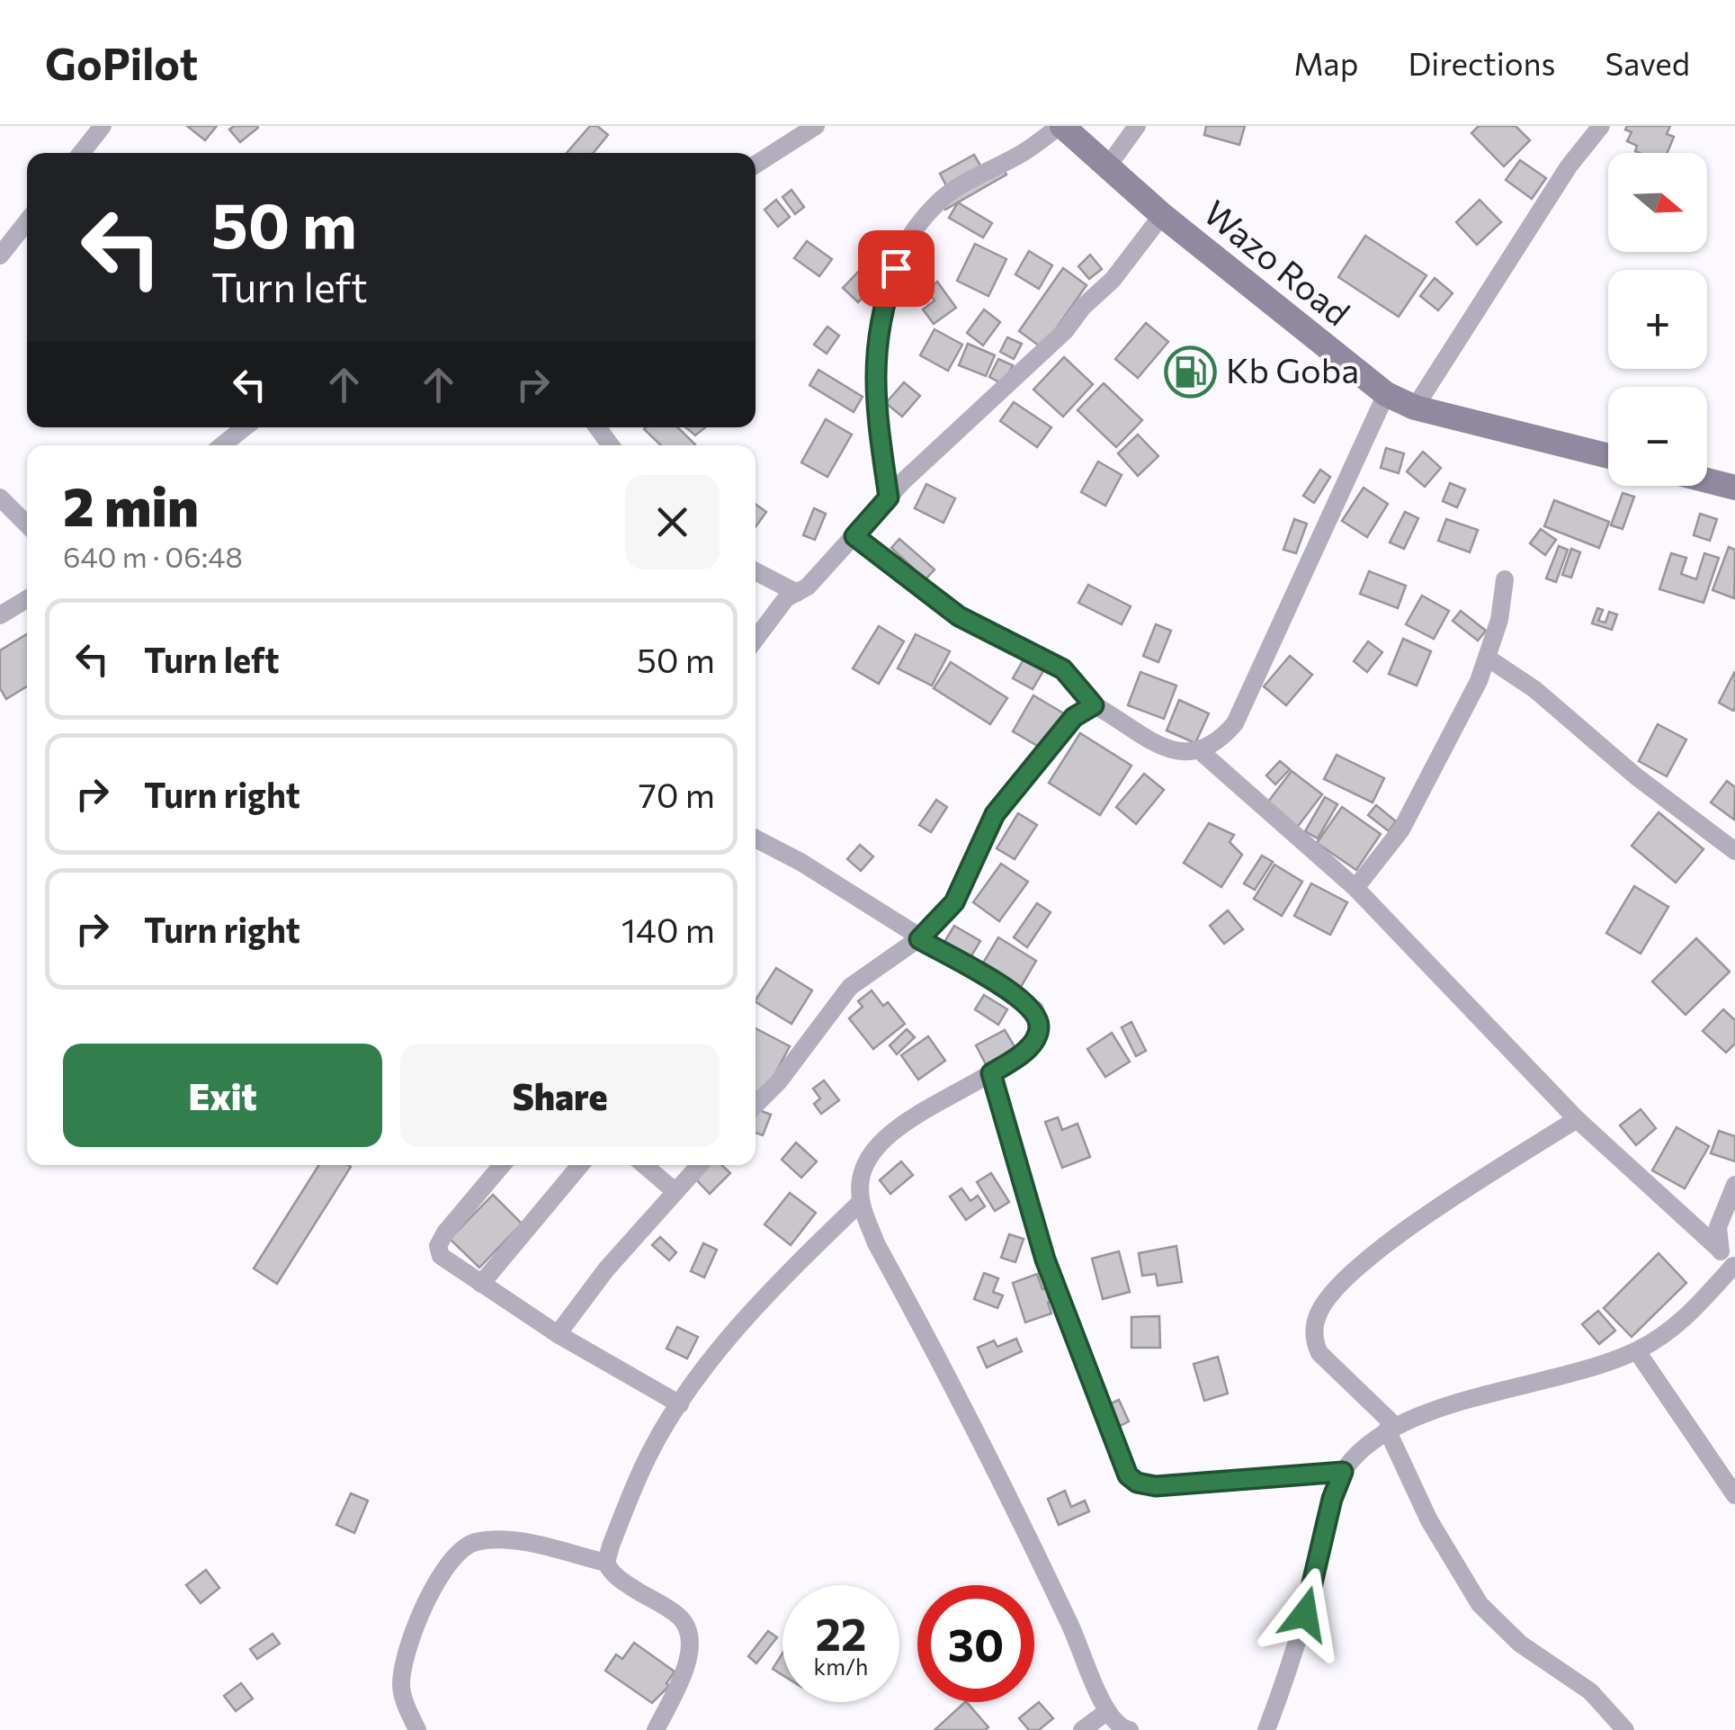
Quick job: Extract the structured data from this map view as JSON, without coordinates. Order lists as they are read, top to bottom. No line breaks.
{"streets":{"main road":["Wazo Road"]},"places":{"fuel station":["Kb Goba"]},"north":"right","page":{"header":"GoPilot","nav":["Map","Directions","Saved"],"map_buttons":["+","−"],"turn":["50 m","Turn left"],"heading":["2 min","640 m · 06:48"],"list":[{"name":"Turn left","value":"50 m"},{"name":"Turn right","value":"70 m"},{"name":"Turn right","value":"140 m"}],"buttons":["Exit","Share"],"speed":"22 km/h","limit":"30"}}
